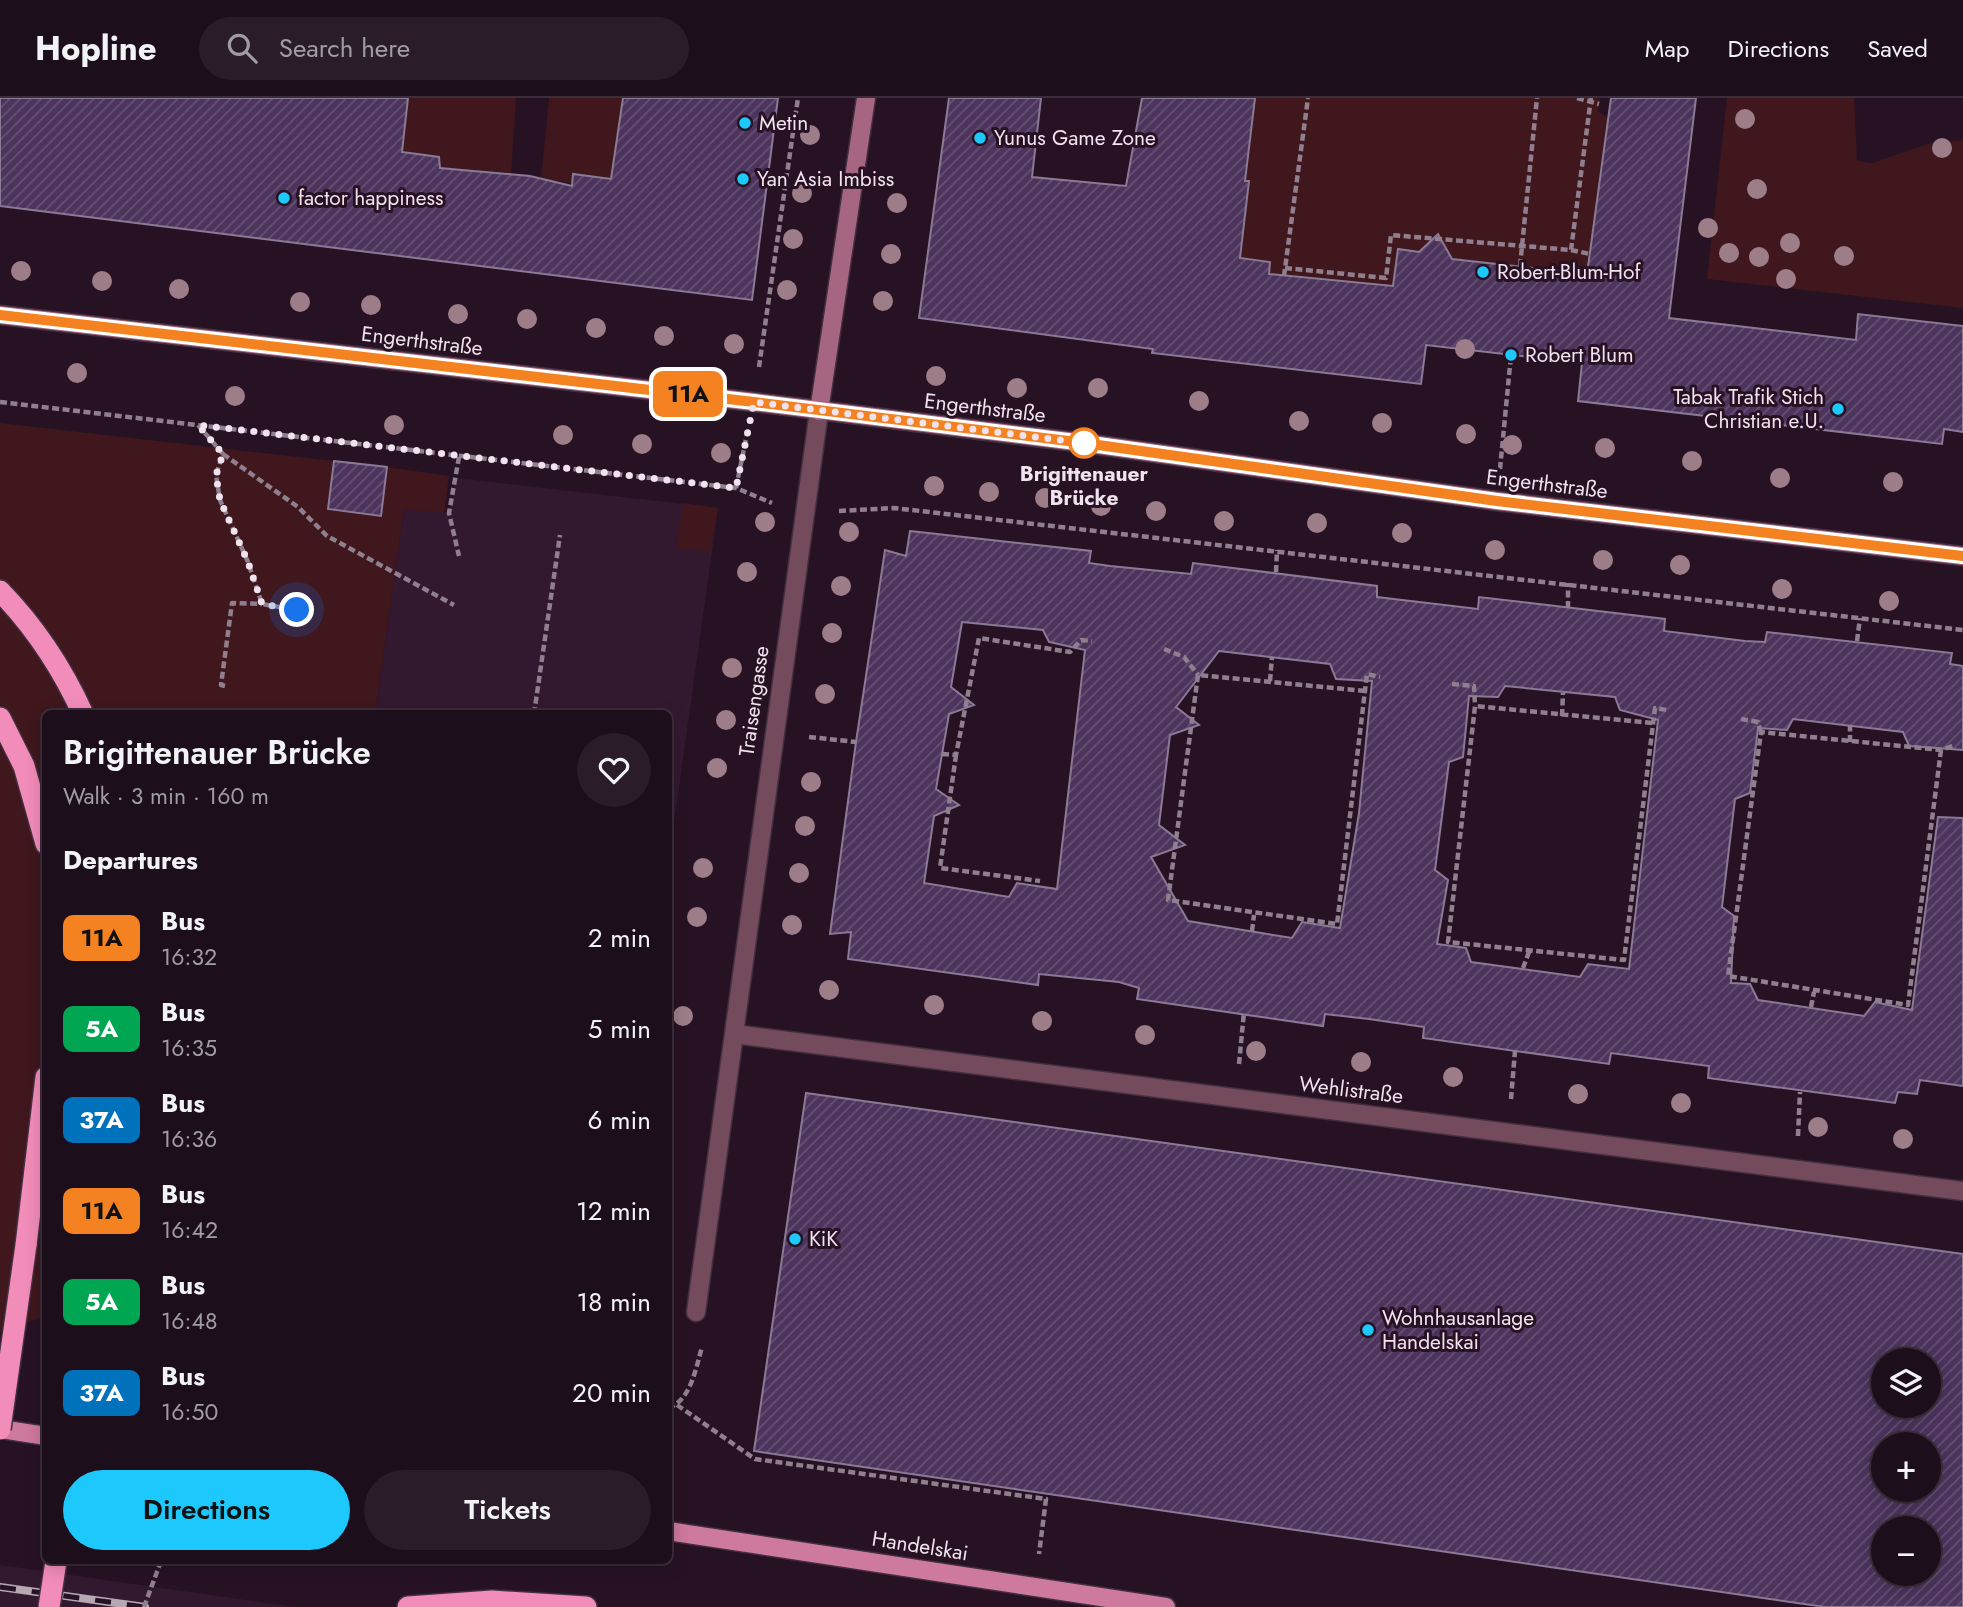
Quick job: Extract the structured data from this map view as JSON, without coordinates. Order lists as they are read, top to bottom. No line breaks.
{"streets":{"main road":["Handelskai"],"street":["Engerthstraße","Traisengasse","Wehlistraße"]},"crossings":[["Engerthstraße","Traisengasse"],["Traisengasse","Wehlistraße"]],"places":["Metin","Yunus Game Zone","Yan Asia Imbiss","factor happiness","Robert-Blum-Hof","Robert Blum","Tabak Trafik Stich Christian e.U.","Brigittenauer Brücke","KiK","Wohnhausanlage Handelskai"],"lines":["bus line 11A"],"page":{"header":"Hopline","search":"Search here","nav":["Map","Directions","Saved"],"on_map":"11A","heading":[["Brigittenauer Brücke","Walk · 3 min · 160 m"],"Departures"],"list":[{"mark":"11A","name":"Bus","note":"16:32","value":"2 min"},{"mark":"5A","name":"Bus","note":"16:35","value":"5 min"},{"mark":"37A","name":"Bus","note":"16:36","value":"6 min"},{"mark":"11A","name":"Bus","note":"16:42","value":"12 min"},{"mark":"5A","name":"Bus","note":"16:48","value":"18 min"},{"mark":"37A","name":"Bus","note":"16:50","value":"20 min"}],"map_buttons":["+","−"],"buttons":["Directions","Tickets"]}}
